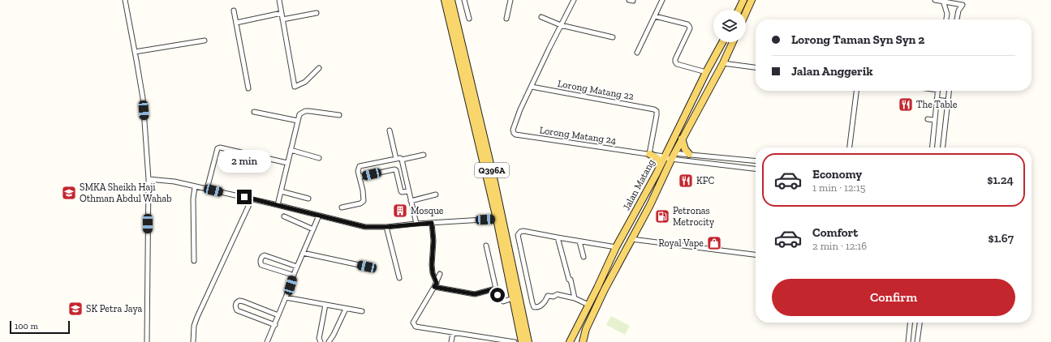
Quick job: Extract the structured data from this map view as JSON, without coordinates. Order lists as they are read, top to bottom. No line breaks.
{"streets":{"main road":["Q396A","Jalan Matang"],"street":["Lorong Matang 22","Lorong Matang 24"]},"crossings":[["Lorong Matang 22","Lorong Matang 24"],["Lorong Matang 24","Jalan Matang"]],"places":{"restaurant":["The Table","KFC"],"school or university":["SMKA Sheikh Haji Othman Abdul Wahab","SK Petra Jaya"],"building":["Mosque"],"fuel station":["Petronas Metrocity"],"shop":["Royal Vape"]},"scale_bar":"100 m","page":{"banner":["Lorong Taman Syn Syn 2","Jalan Anggerik"],"bubble":"2 min","list":[{"name":"Economy","note":"1 min · 12:15","value":"$1.24"},{"name":"Comfort","note":"2 min · 12:16","value":"$1.67"}],"buttons":"Confirm","scale":"100 m"}}
